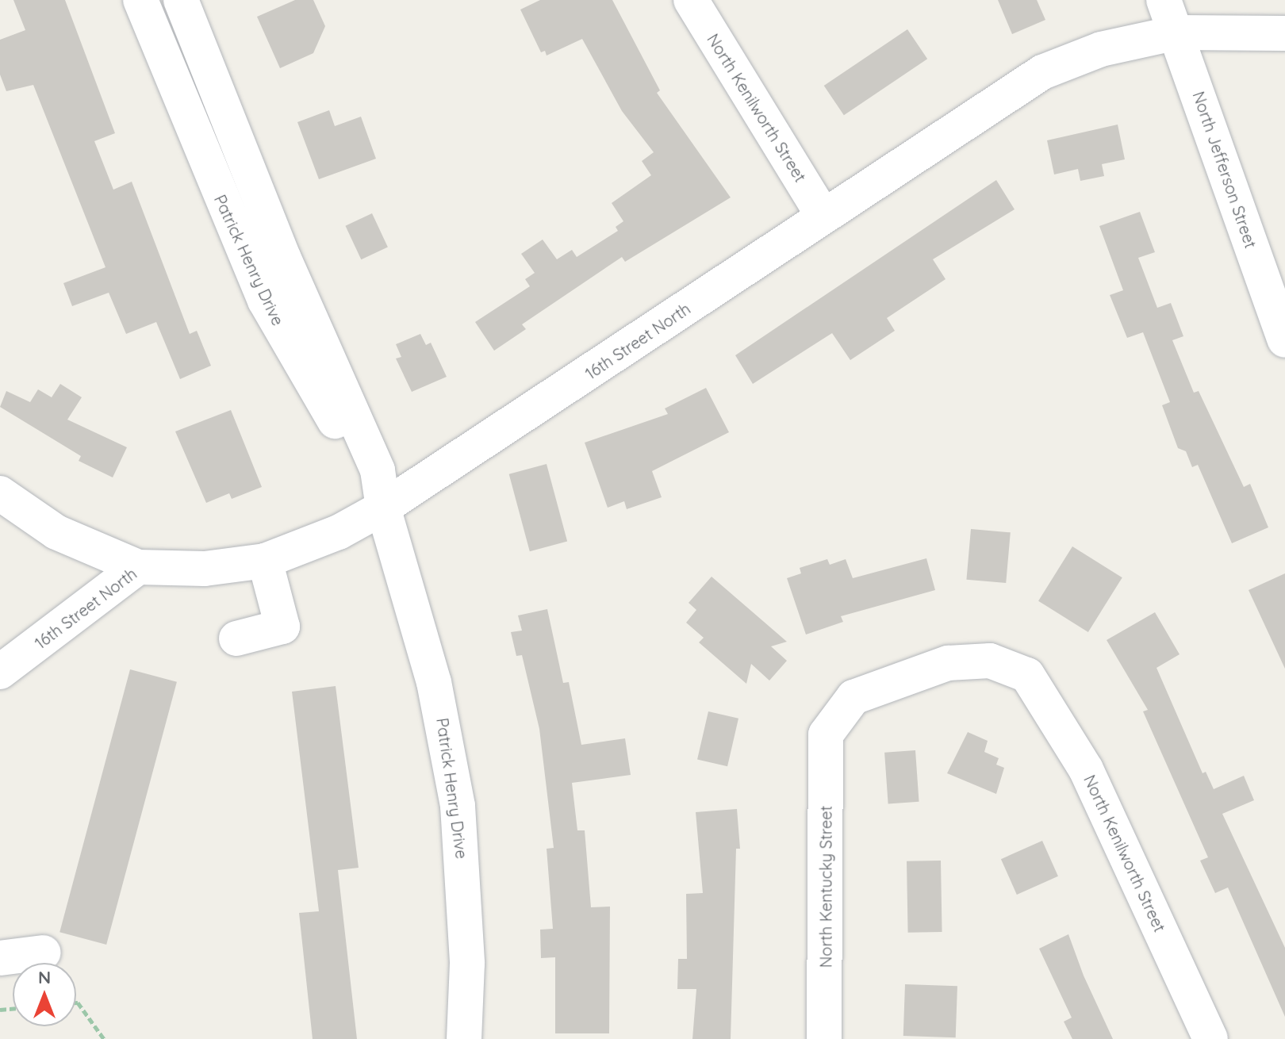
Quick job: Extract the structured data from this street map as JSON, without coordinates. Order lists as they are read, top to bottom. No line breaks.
{"streets":{"street":["North Kenilworth Street","North Jefferson Street","Patrick Henry Drive","16th Street North","North Kentucky Street"]},"crossings":[["North Kenilworth Street","16th Street North"],["North Kenilworth Street","North Kentucky Street"],["North Jefferson Street","16th Street North"],["Patrick Henry Drive","16th Street North"]],"north":"top"}
